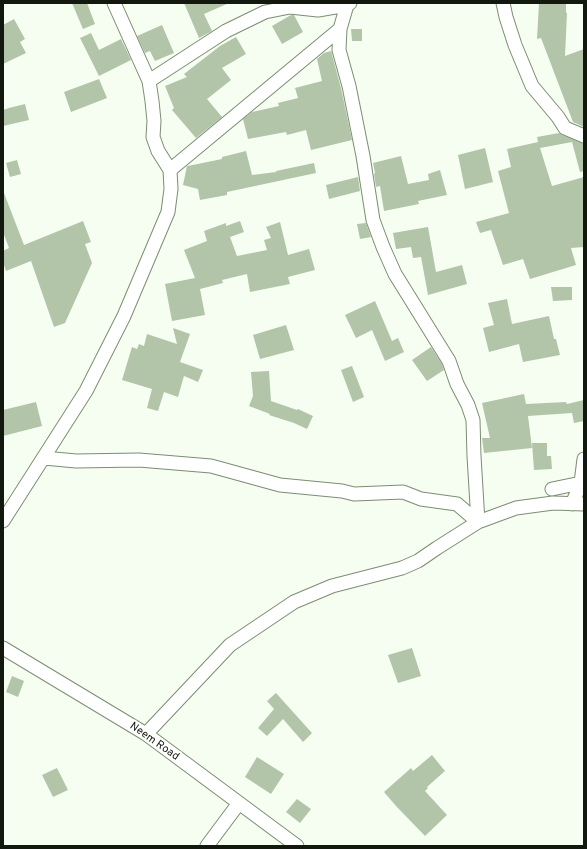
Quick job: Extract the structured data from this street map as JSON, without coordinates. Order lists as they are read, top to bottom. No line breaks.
{"streets":{"street":["Neem Road"]}}
